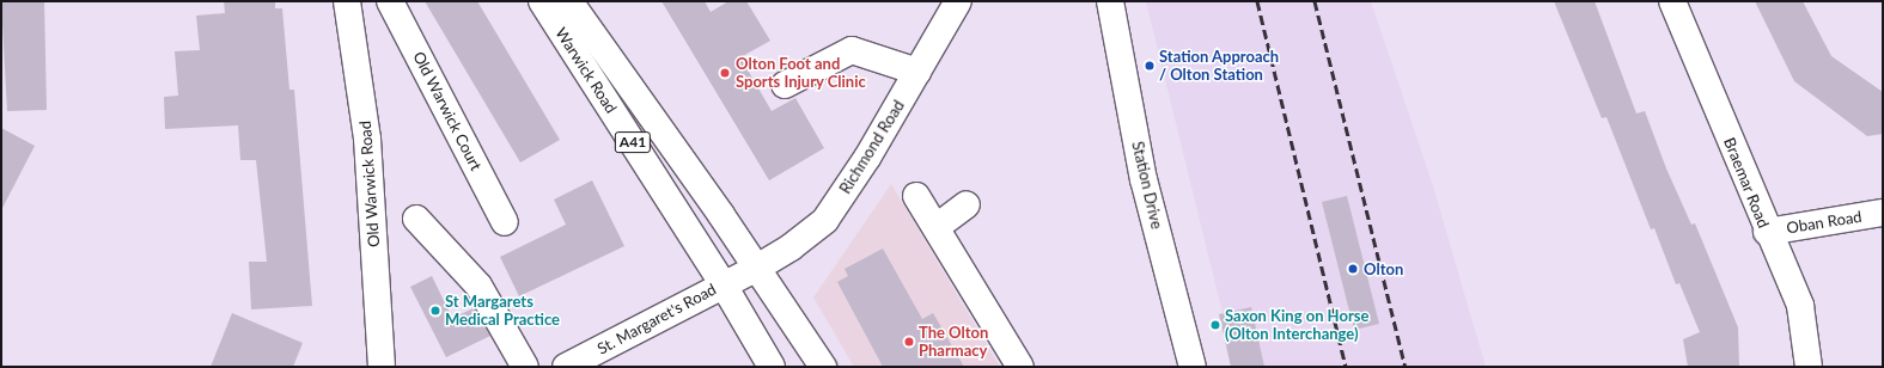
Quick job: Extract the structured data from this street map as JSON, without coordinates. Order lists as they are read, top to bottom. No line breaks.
{"streets":{"main road":["Warwick Road","Old Warwick Court","A41","Richmond Road","Braemar Road","Old Warwick Road","Station Drive","Oban Road","St. Margaret's Road"]},"crossings":[["Warwick Road","Richmond Road"],["Warwick Road","St. Margaret's Road"],["Braemar Road","Oban Road"]],"places":["Station Approach / Olton Station","Olton Foot and Sports Injury Clinic","Olton","St Margarets Medical Practice","Saxon King on Horse (Olton Interchange)","The Olton Pharmacy"]}
